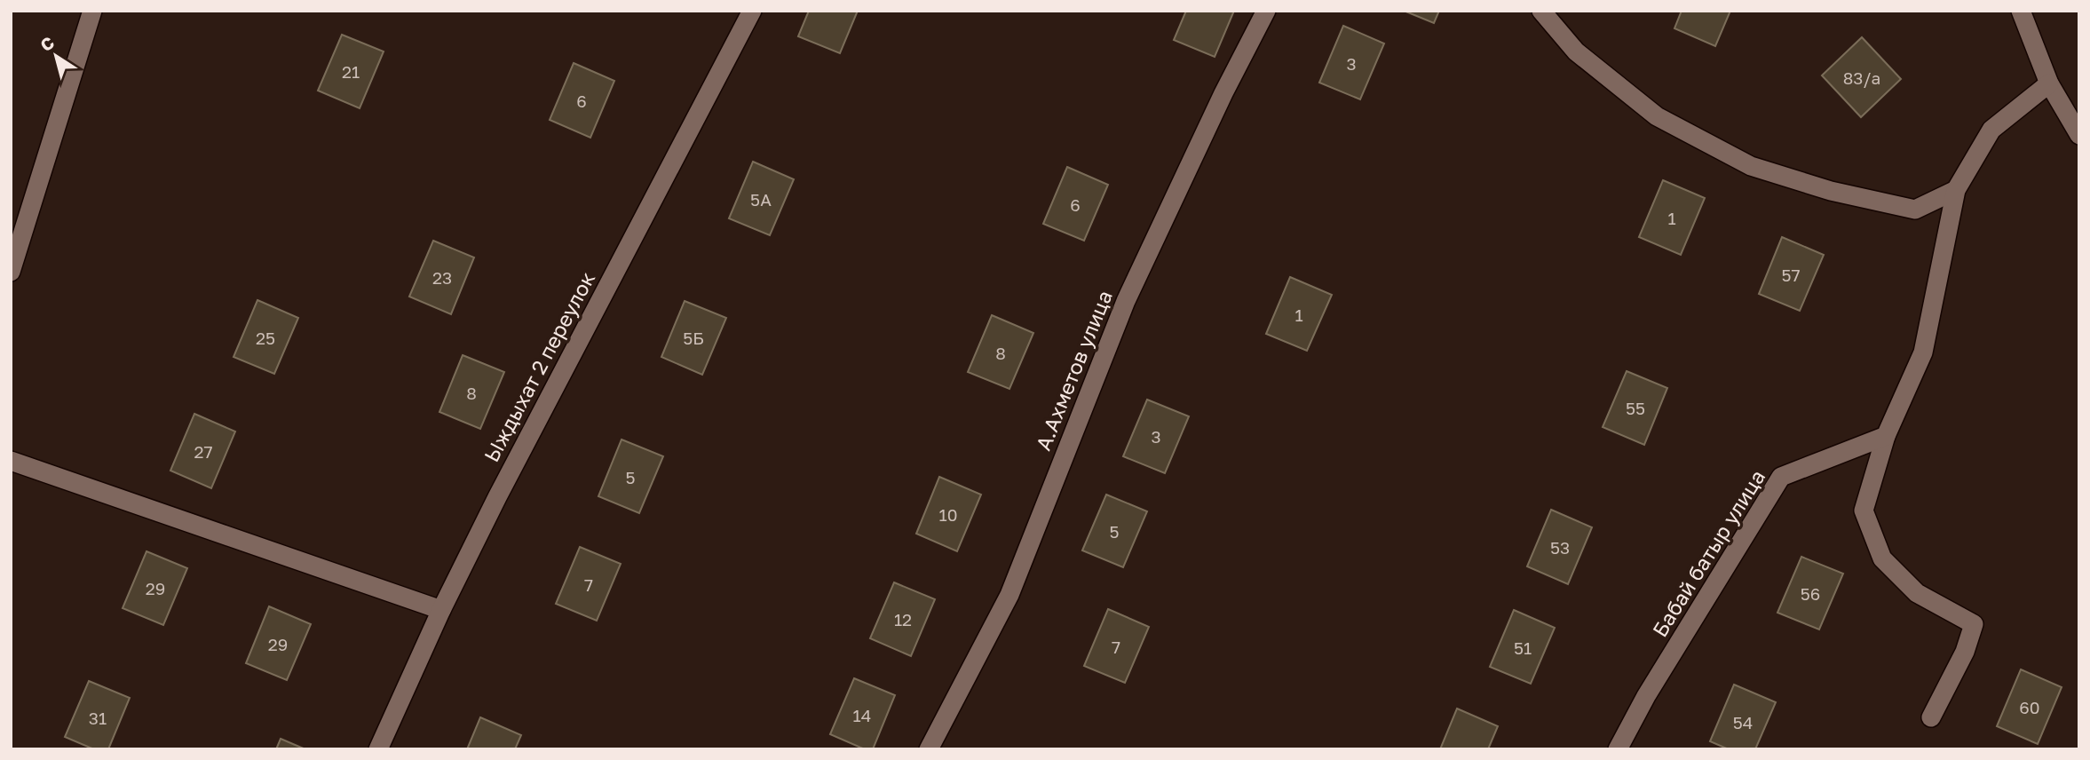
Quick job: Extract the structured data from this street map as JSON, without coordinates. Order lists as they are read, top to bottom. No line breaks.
{"streets":{"street":["Ыждыхат 2 переулок","А.Ахметов улица","Бабай батыр улица"]},"house_numbers":["3","21","83/a","6","5A","6","1","57","23","1","25","5Б","8","8","55","3","27","5","10","5","53","7","29","56","12","29","7","51","60","14","31","54"],"north":"top left"}
